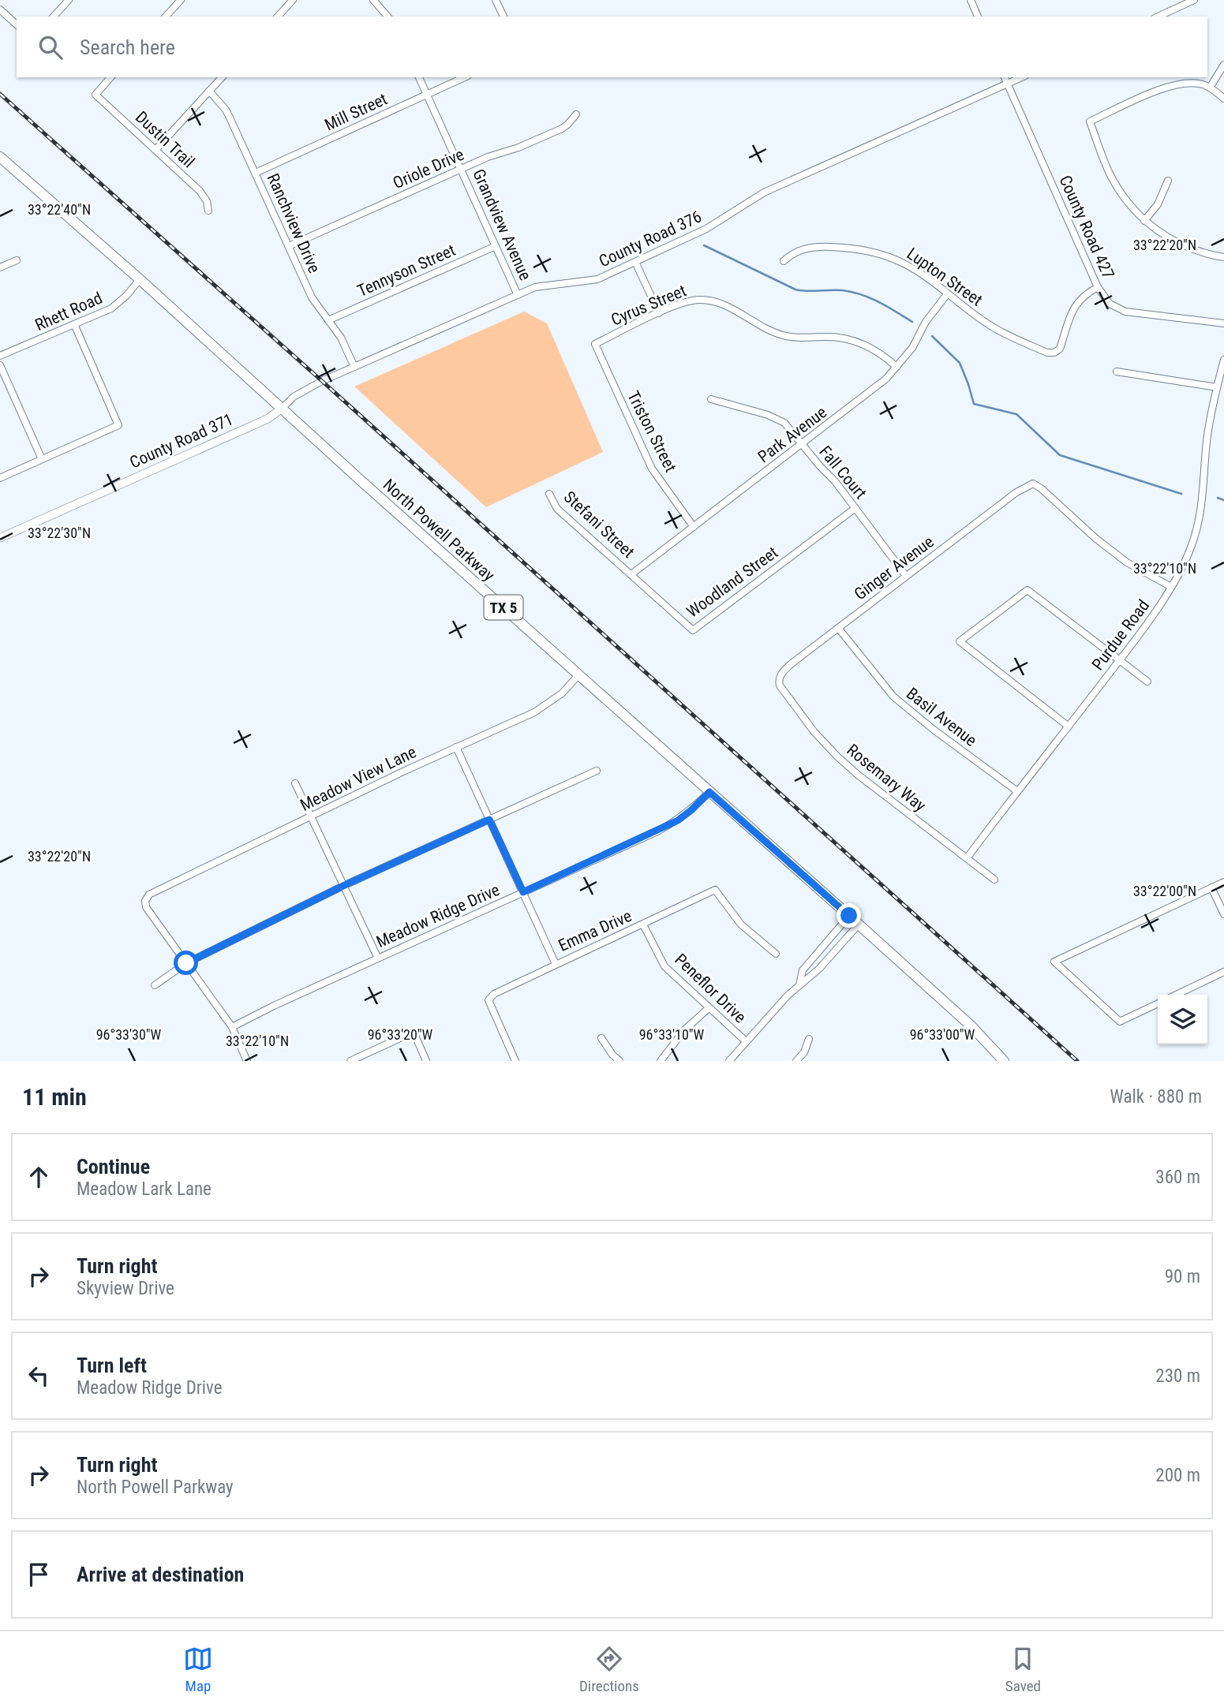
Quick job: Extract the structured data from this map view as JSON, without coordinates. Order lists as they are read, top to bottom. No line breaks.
{"streets":{"main road":["North Powell Parkway","TX 5"],"street":["Mill Street","Dustin Trail","Oriole Drive","Ranchview Drive","Grandview Avenue","County Road 427","County Road 376","Tennyson Street","Lupton Street","Cyrus Street","Rhett Road","Triston Street","Park Avenue","County Road 371","Fall Court","Stefani Street","Ginger Avenue","Woodland Street","Purdue Road","Basil Avenue","Rosemary Way","Meadow View Lane","Meadow Ridge Drive","Emma Drive","Peneflor Drive"]},"crossings":[["Mill Street","Ranchview Drive"],["Mill Street","Grandview Avenue"],["Oriole Drive","Ranchview Drive"],["Oriole Drive","Grandview Avenue"],["Ranchview Drive","County Road 376"],["Ranchview Drive","Tennyson Street"],["Grandview Avenue","County Road 376"],["Grandview Avenue","Tennyson Street"],["County Road 427","County Road 376"],["County Road 427","Lupton Street"],["County Road 376","County Road 371"],["County Road 376","North Powell Parkway"],["Lupton Street","Park Avenue"],["Cyrus Street","Triston Street"],["Cyrus Street","Park Avenue"],["Rhett Road","North Powell Parkway"],["Triston Street","Park Avenue"],["Park Avenue","Fall Court"],["Park Avenue","Stefani Street"],["Park Avenue","Woodland Street"],["County Road 371","North Powell Parkway"],["Fall Court","Ginger Avenue"],["Fall Court","Woodland Street"],["Stefani Street","Woodland Street"],["North Powell Parkway","Meadow View Lane"],["North Powell Parkway","Meadow Ridge Drive"],["Ginger Avenue","Purdue Road"],["Ginger Avenue","Basil Avenue"],["Ginger Avenue","Rosemary Way"],["Purdue Road","Basil Avenue"],["Purdue Road","Rosemary Way"],["Emma Drive","Peneflor Drive"]],"page":{"search":"Search here","heading":["11 min","Walk · 880 m"],"list":[["Continue","Meadow Lark Lane","360 m"],["Turn right","Skyview Drive","90 m"],["Turn left","Meadow Ridge Drive","230 m"],["Turn right","North Powell Parkway","200 m"],"Arrive at destination"],"nav":["Map","Directions","Saved"]},"coordinates":["33°22'40\"N","33°22'20\"N","33°22'30\"N","33°22'10\"N","33°22'00\"N","96°33'30\"W","96°33'20\"W","96°33'10\"W","96°33'00\"W"]}
